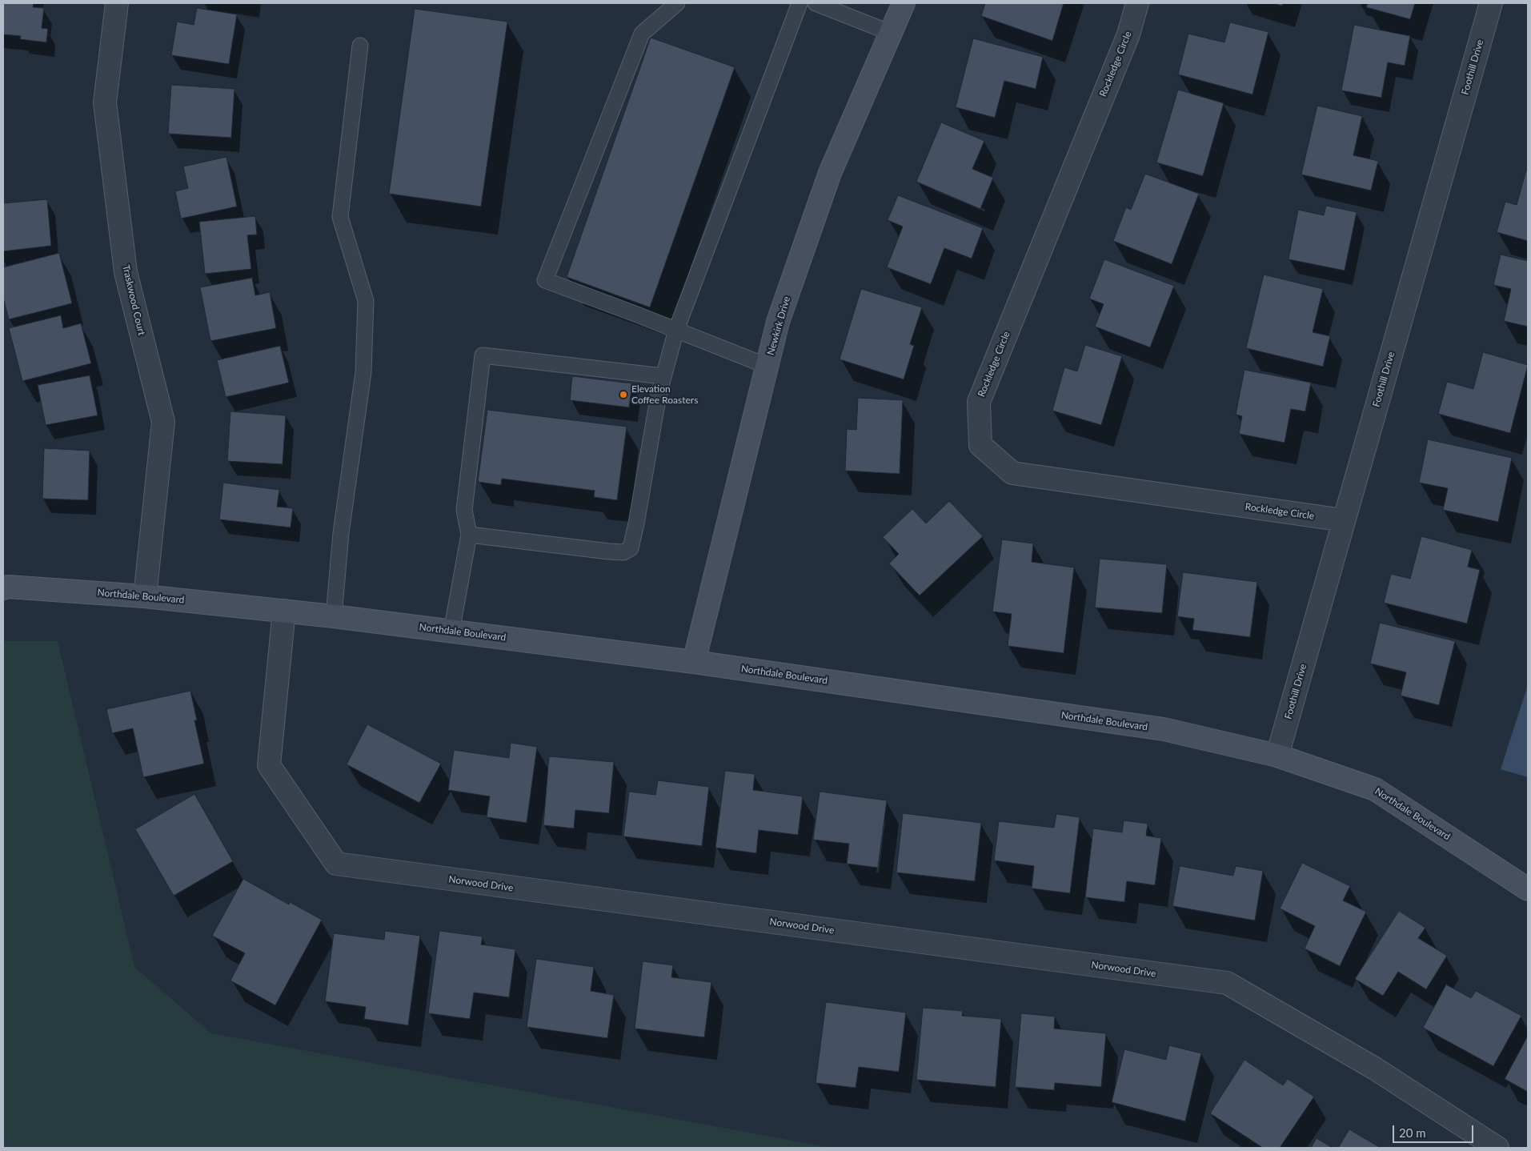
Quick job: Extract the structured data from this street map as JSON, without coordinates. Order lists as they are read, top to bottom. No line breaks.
{"streets":{"street":["Rockledge Circle","Foothill Drive","Traskwood Court","Newkirk Drive","Northdale Boulevard","Norwood Drive"]},"crossings":[["Rockledge Circle","Foothill Drive"],["Foothill Drive","Northdale Boulevard"],["Traskwood Court","Northdale Boulevard"],["Newkirk Drive","Northdale Boulevard"],["Northdale Boulevard","Norwood Drive"]],"places":["Elevation Coffee Roasters"],"scale_bar":"20 m"}
